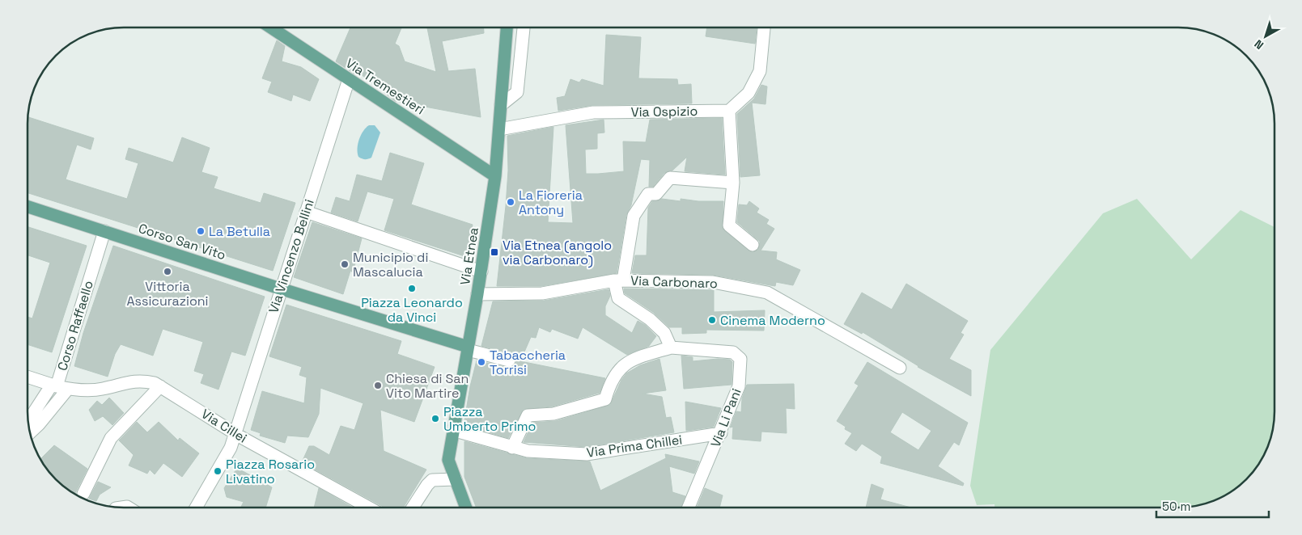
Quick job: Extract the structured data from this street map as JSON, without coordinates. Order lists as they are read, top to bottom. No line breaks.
{"streets":{"main road":["Via Tremestieri","Corso San Vito","Via Etnea"],"street":["Via Ospizio","Via Vincenzo Bellini","Via Carbonaro","Corso Raffaello","Via Li Pani","Via Cillei","Via Prima Chillei"]},"crossings":[["Via Tremestieri","Via Vincenzo Bellini"],["Via Tremestieri","Via Etnea"],["Via Ospizio","Via Etnea"],["Corso San Vito","Via Vincenzo Bellini"],["Corso San Vito","Via Etnea"],["Corso San Vito","Corso Raffaello"],["Via Vincenzo Bellini","Via Cillei"],["Via Etnea","Via Carbonaro"],["Via Etnea","Via Prima Chillei"],["Corso Raffaello","Via Cillei"],["Via Li Pani","Via Prima Chillei"]],"places":{"other":["La Fioreria Antony","La Betulla","Municipio di Mascalucia","Vittoria Assicurazioni","Piazza Leonardo da Vinci","Cinema Moderno","Tabaccheria Torrisi","Chiesa di San Vito Martire","Piazza Umberto Primo","Piazza Rosario Livatino"],"transit":["Via Etnea (angolo via Carbonaro)"]},"scale_bar":"50 m","north":"bottom left"}
